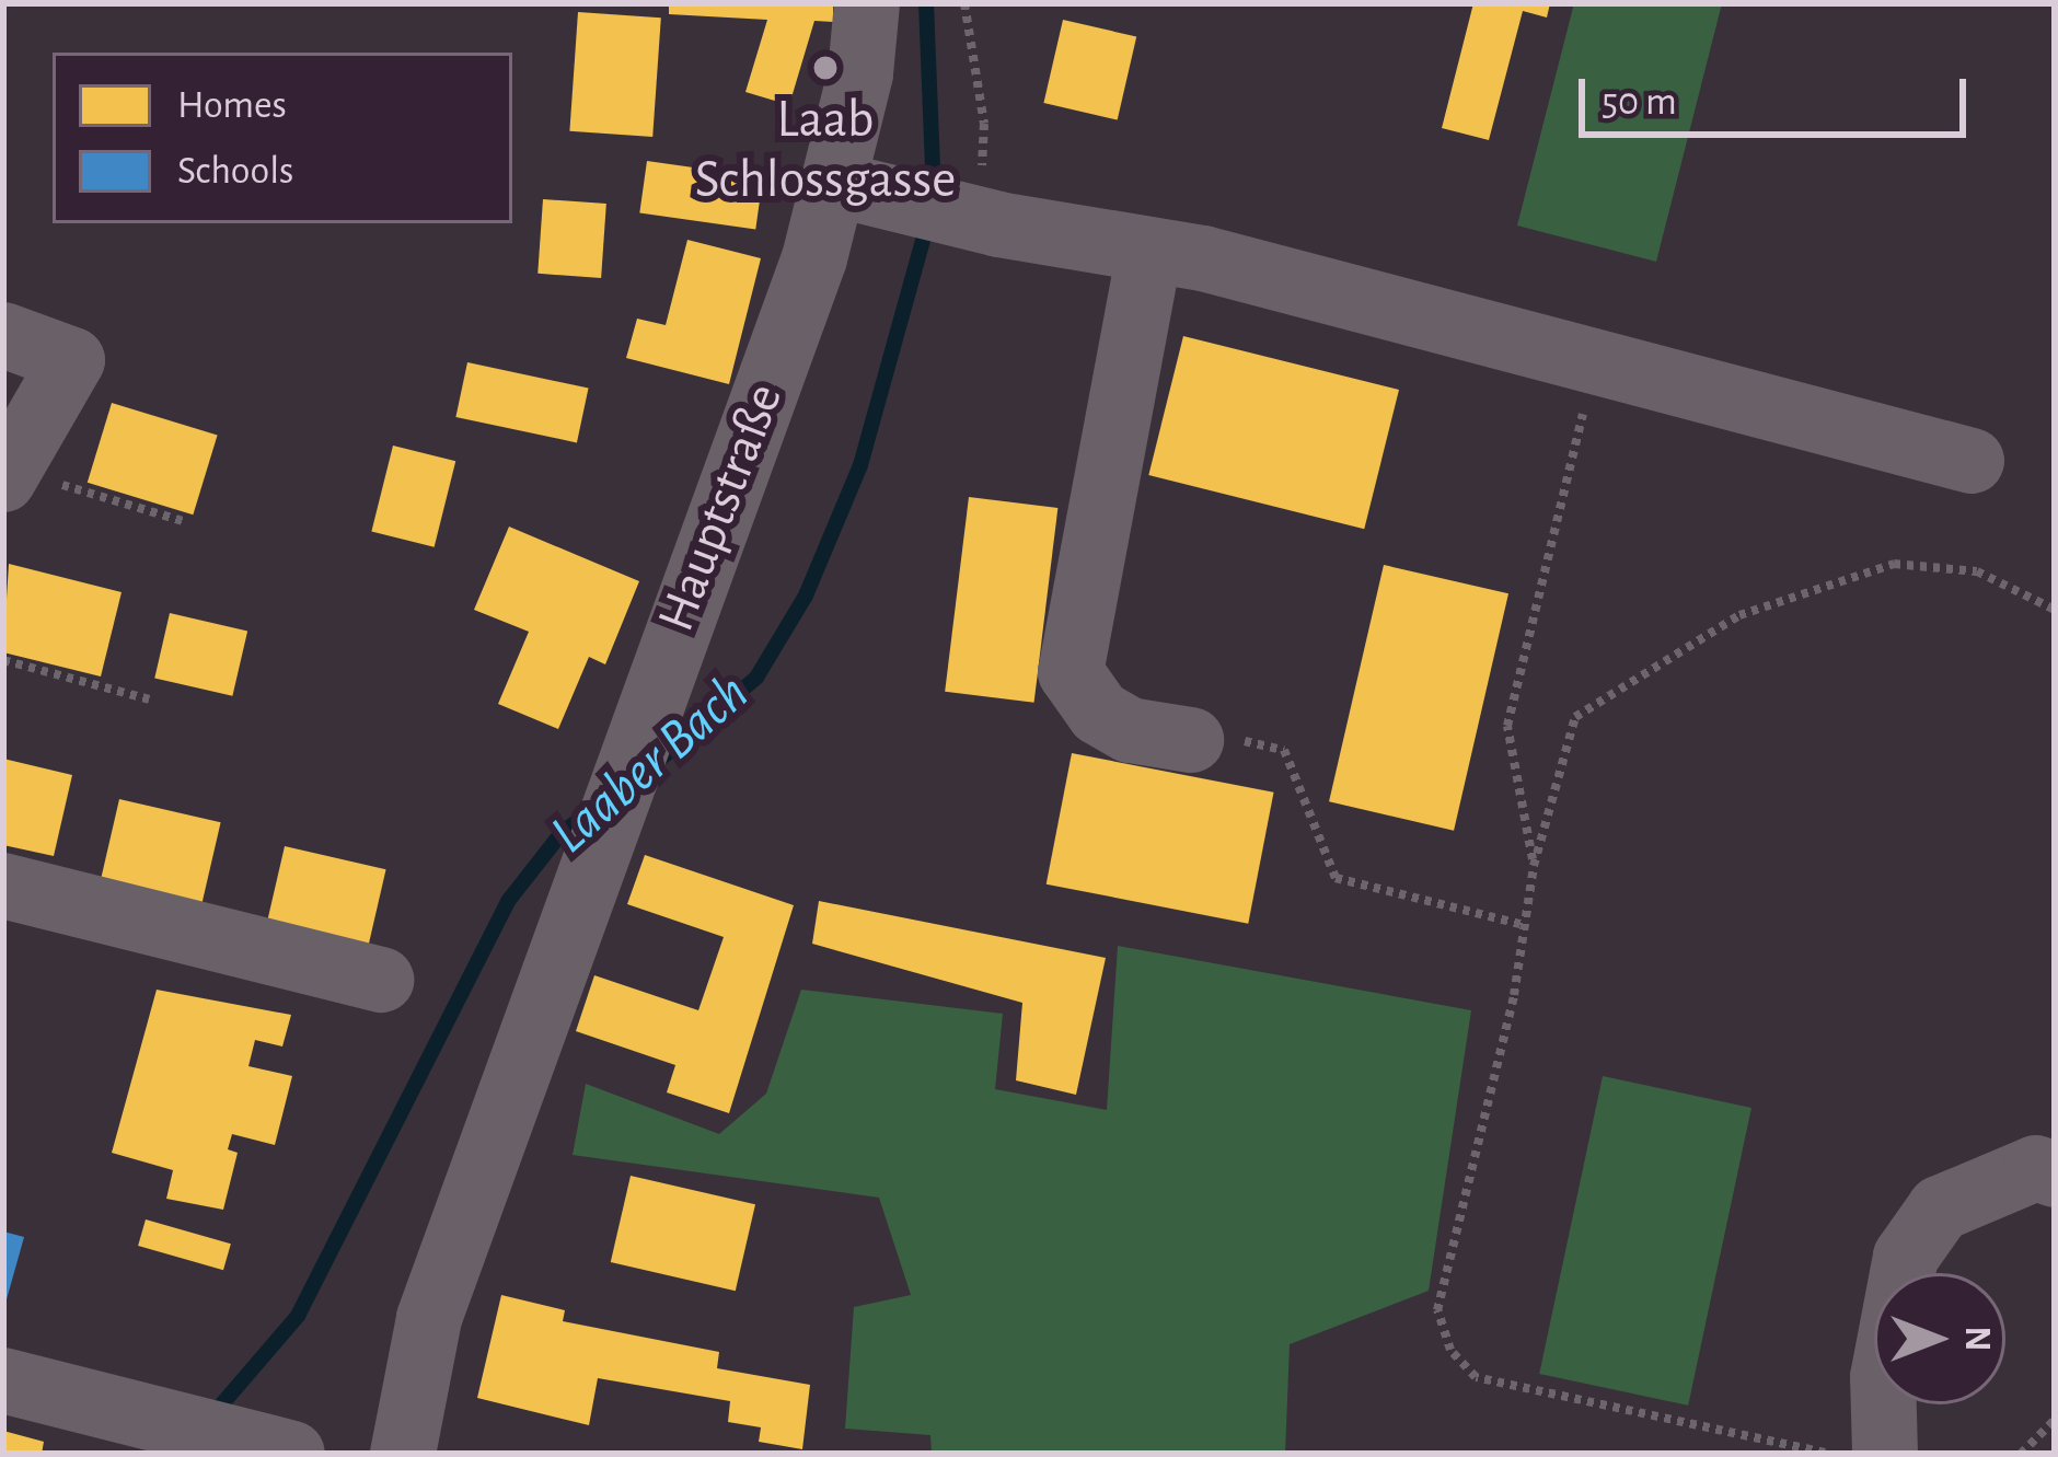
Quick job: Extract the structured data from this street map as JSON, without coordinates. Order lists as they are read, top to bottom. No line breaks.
{"streets":{"street":["Hauptstraße"]},"water":["Laaber Bach"],"places":["Laab Schlossgasse"],"legend":["Homes","Schools"],"scale_bar":"50 m","north":"right"}
